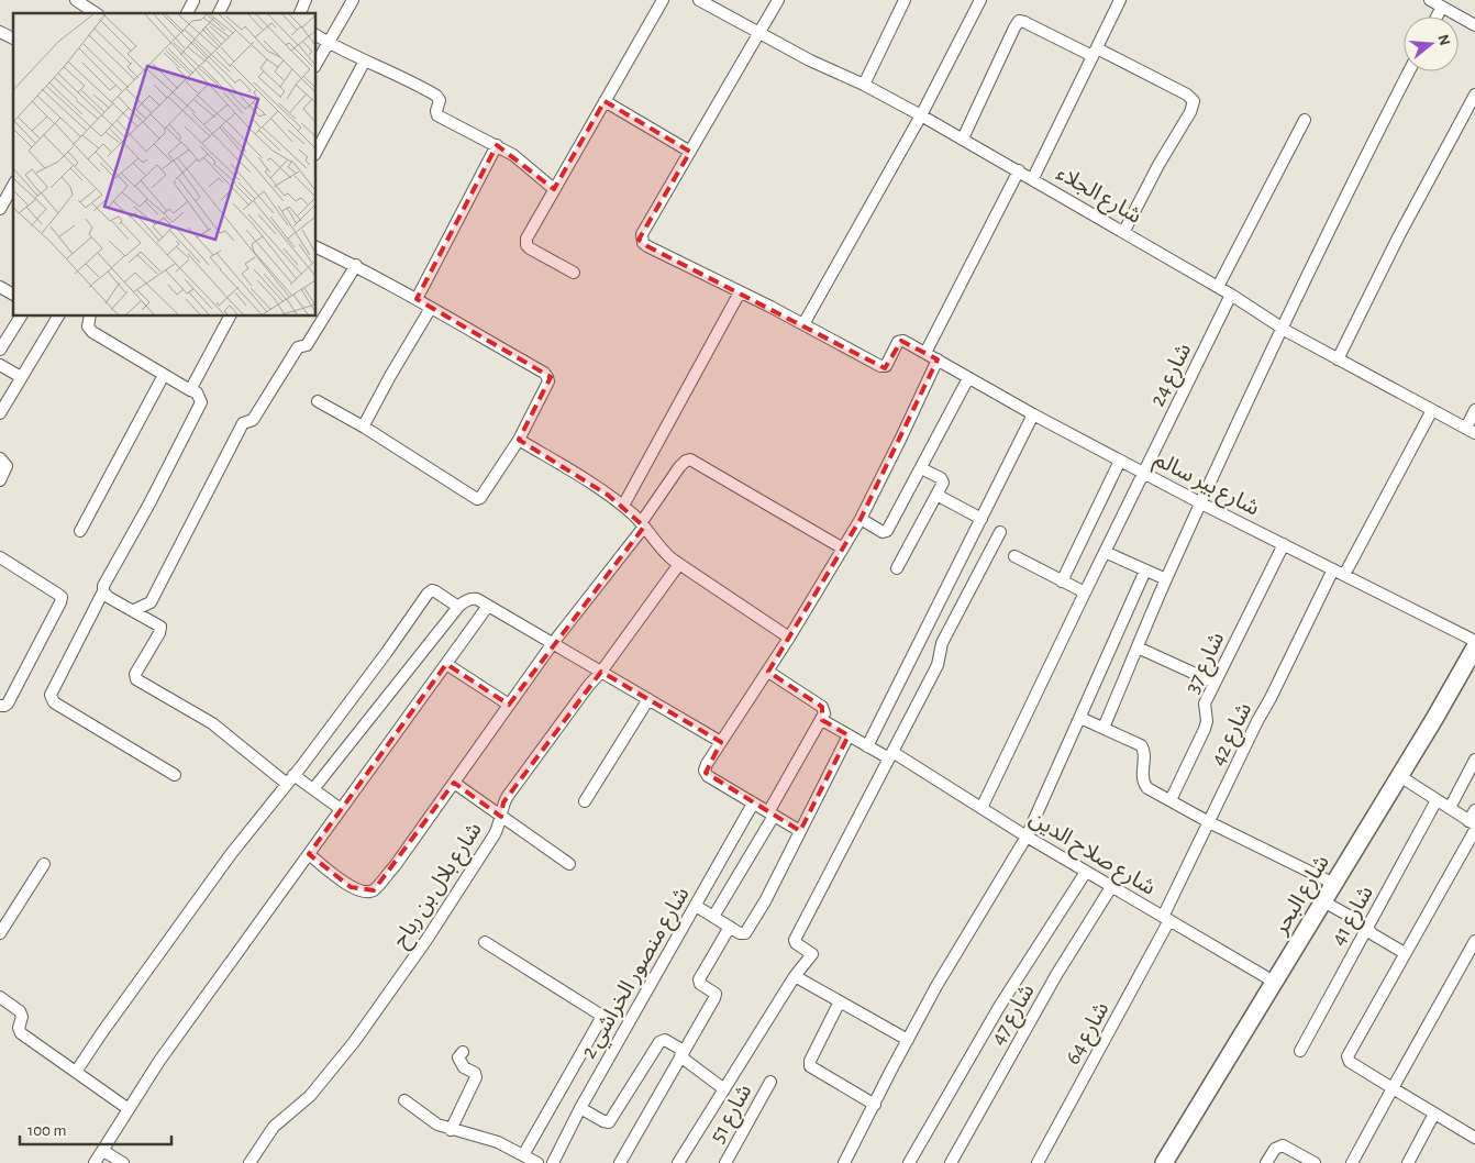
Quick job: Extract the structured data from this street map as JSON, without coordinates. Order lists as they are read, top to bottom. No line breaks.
{"streets":{"street":["شارع الجلاء","شارع 24","شارع بير سالم","شارع 37","شارع 42","شارع صلاح الدين","شارع بلال بن رباح","شارع البحر","شارع 41","شارع منصور الخراشي 2","شارع 47","شارع 64","شارع 51"]},"crossings":[["شارع الجلاء","شارع 24"],["شارع 24","شارع بير سالم"],["شارع 24","شارع صلاح الدين"],["شارع بير سالم","شارع 37"],["شارع بير سالم","شارع 42"],["شارع 42","شارع صلاح الدين"],["شارع 42","شارع 64"],["شارع صلاح الدين","شارع البحر"],["شارع صلاح الدين","شارع 47"],["شارع صلاح الدين","شارع 64"]],"scale_bar":"100 m","north":"right"}
